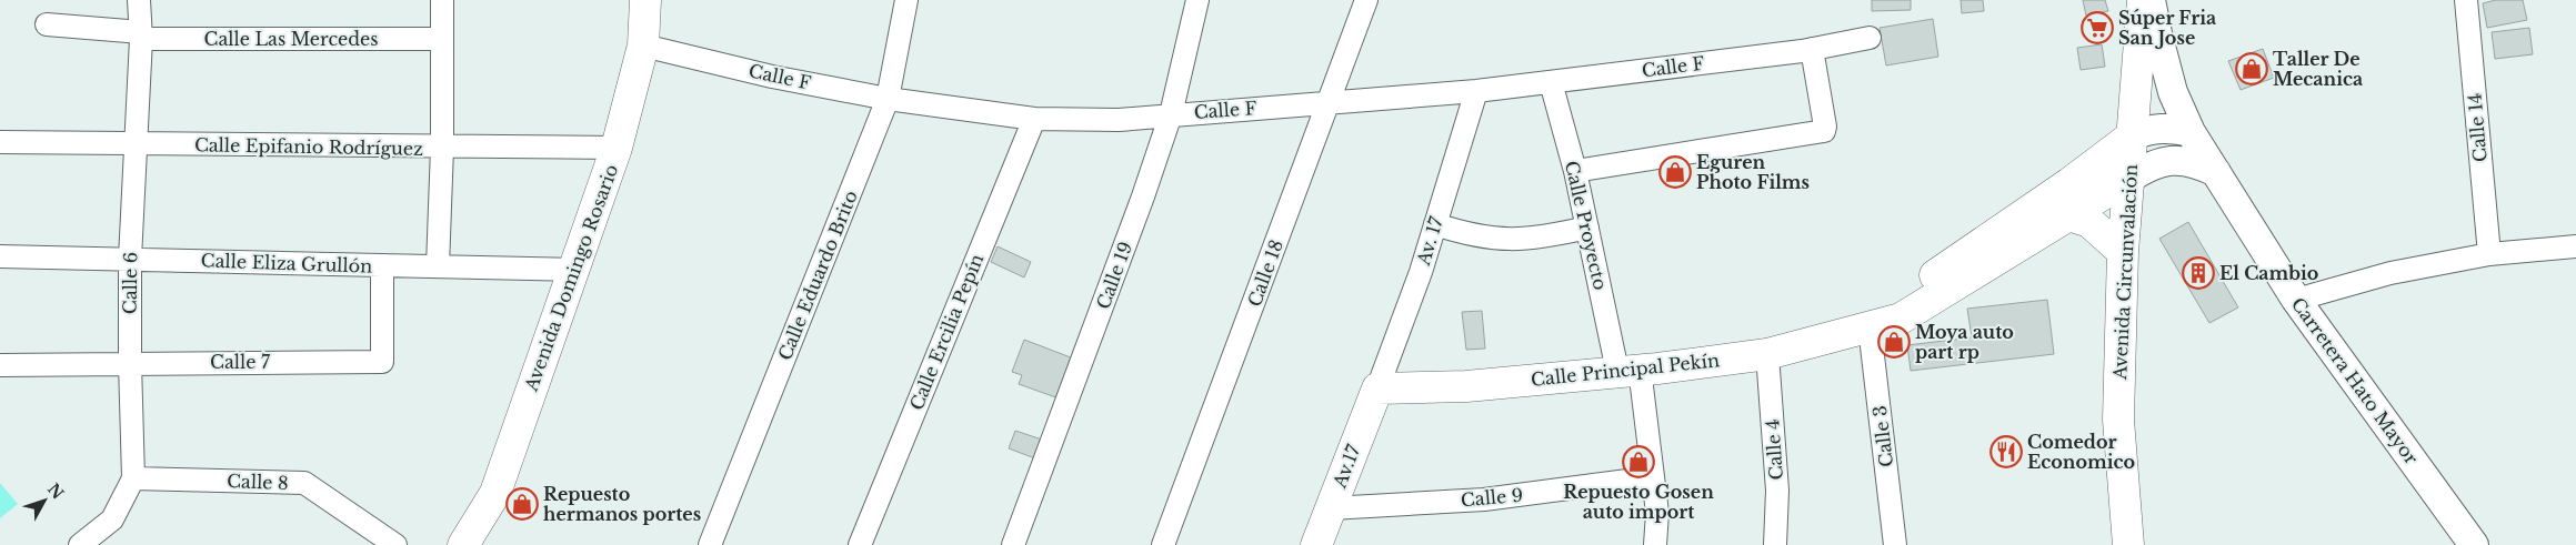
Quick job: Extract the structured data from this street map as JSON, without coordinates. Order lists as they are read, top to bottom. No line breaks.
{"streets":{"main road":["Avenida Circunvalación","Avenida Domingo Rosario","Calle Principal Pekín","Av.17"],"street":["Calle Las Mercedes","Calle F","Calle 14","Calle Epifanio Rodríguez","Calle Proyecto","Av. 17","Calle Eliza Grullón","Calle 18","Calle Eduardo Brito","Calle 19","Calle 6","Calle Ercilia Pepín","Calle 7","Carretera Hato Mayor","Calle 3","Calle 4","Calle 8","Calle 9"]},"crossings":[["Calle Las Mercedes","Calle 6"],["Calle F","Calle Proyecto"],["Calle F","Av. 17"],["Calle F","Calle 18"],["Calle F","Calle Eduardo Brito"],["Calle F","Calle 19"],["Calle F","Avenida Domingo Rosario"],["Calle F","Calle Ercilia Pepín"],["Calle Epifanio Rodríguez","Avenida Domingo Rosario"],["Calle Epifanio Rodríguez","Calle 6"],["Calle Proyecto","Calle Principal Pekín"],["Calle Proyecto","Calle 9"],["Av. 17","Calle Principal Pekín"],["Av. 17","Av.17"],["Calle Eliza Grullón","Avenida Domingo Rosario"],["Calle Eliza Grullón","Calle 6"],["Calle Eliza Grullón","Calle 7"],["Avenida Circunvalación","Calle Principal Pekín"],["Calle 6","Calle 7"],["Calle 6","Calle 8"],["Calle Principal Pekín","Calle 3"],["Calle Principal Pekín","Calle 4"],["Calle Principal Pekín","Av.17"],["Av.17","Calle 9"]],"places":{"supermarket":["Súper Fria San Jose"],"shop":["Taller De Mecanica","Eguren Photo Films","Moya auto part rp","Repuesto Gosen auto import","Repuesto hermanos portes"],"building":["El Cambio"],"restaurant":["Comedor Economico"]},"north":"top right"}
